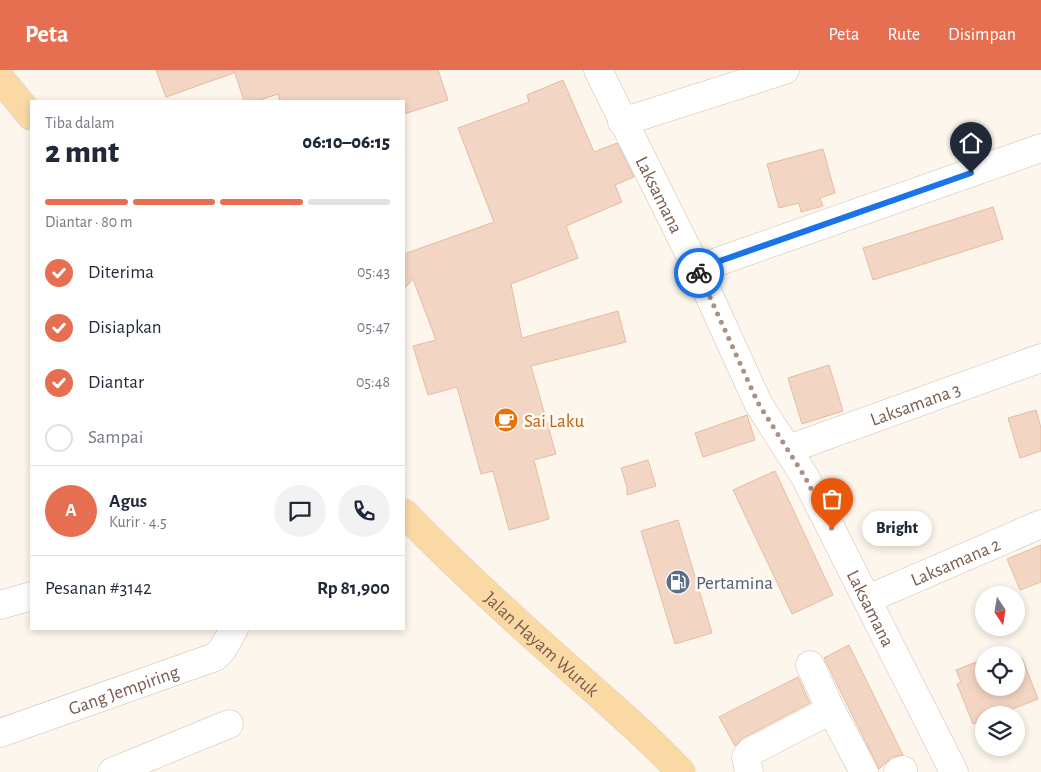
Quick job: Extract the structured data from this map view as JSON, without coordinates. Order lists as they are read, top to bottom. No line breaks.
{"streets":{"main road":["Jalan Hayam Wuruk"],"street":["Laksamana","Laksamana 3","Laksamana 2","Gang Jempiring"]},"crossings":[["Laksamana","Laksamana 3"],["Laksamana","Laksamana 2"]],"places":{"cafe":["Sai Laku"],"other":["Bright"],"fuel station":["Pertamina"]},"north":"bottom","page":{"header":"Peta","nav":["Peta","Rute","Disimpan"],"heading":["2 mnt","Tiba dalam","06:10–06:15"],"panel":["Agus","Kurir · 4.5","Pesanan #3142","Rp 81,900"],"bar":"Diantar · 80 m","list":[["Diterima","05:43"],["Disiapkan","05:47"],["Diantar","05:48"],"Sampai"],"round":"A","bubble":"Bright"}}
